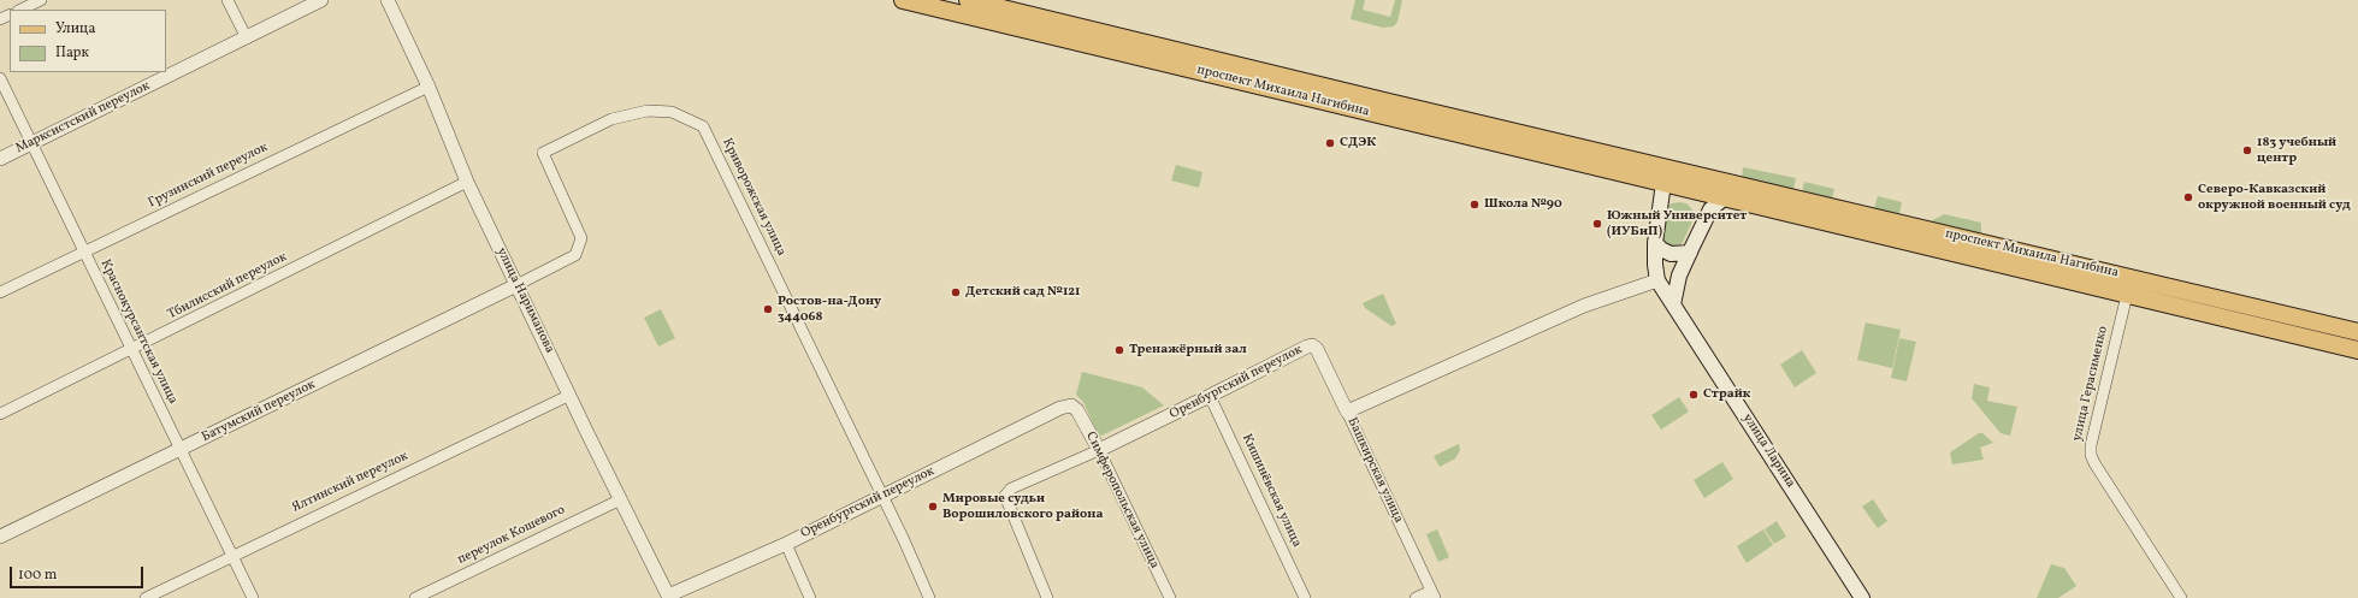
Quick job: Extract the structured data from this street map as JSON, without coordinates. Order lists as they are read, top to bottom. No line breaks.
{"streets":{"main road":["проспект Михаила Нагибина","улица Ларина"],"street":["Марксистский переулок","Грузинский переулок","Криворожская улица","Тбилисский переулок","улица Нариманова","Краснокурсантская улица","Оренбургский переулок","улица Герасименко","Батумский переулок","Башкирская улица","Ялтинский переулок","Кишинёвская улица","Симферопольская улица","переулок Кошевого"]},"crossings":[["проспект Михаила Нагибина","улица Герасименко"],["Марксистский переулок","Краснокурсантская улица"],["Грузинский переулок","улица Нариманова"],["Грузинский переулок","Краснокурсантская улица"],["Криворожская улица","улица Нариманова"],["Криворожская улица","Оренбургский переулок"],["Криворожская улица","Батумский переулок"],["Тбилисский переулок","улица Нариманова"],["Тбилисский переулок","Краснокурсантская улица"],["улица Нариманова","Оренбургский переулок"],["улица Нариманова","Батумский переулок"],["улица Нариманова","Ялтинский переулок"],["улица Нариманова","переулок Кошевого"],["Краснокурсантская улица","Батумский переулок"],["Краснокурсантская улица","Ялтинский переулок"],["Оренбургский переулок","Башкирская улица"],["Оренбургский переулок","Кишинёвская улица"],["Оренбургский переулок","Симферопольская улица"]],"places":["СДЭК","183 учебный центр","Северо-Кавказский окружной военный суд","Школа №90","Южный Университет (ИУБиП)","Детский сад №121","Ростов-на-Дону 344068","Тренажёрный зал","Страйк","Мировые судьи Ворошиловского района"],"legend":["Улица","Парк"],"scale_bar":"100 m"}
